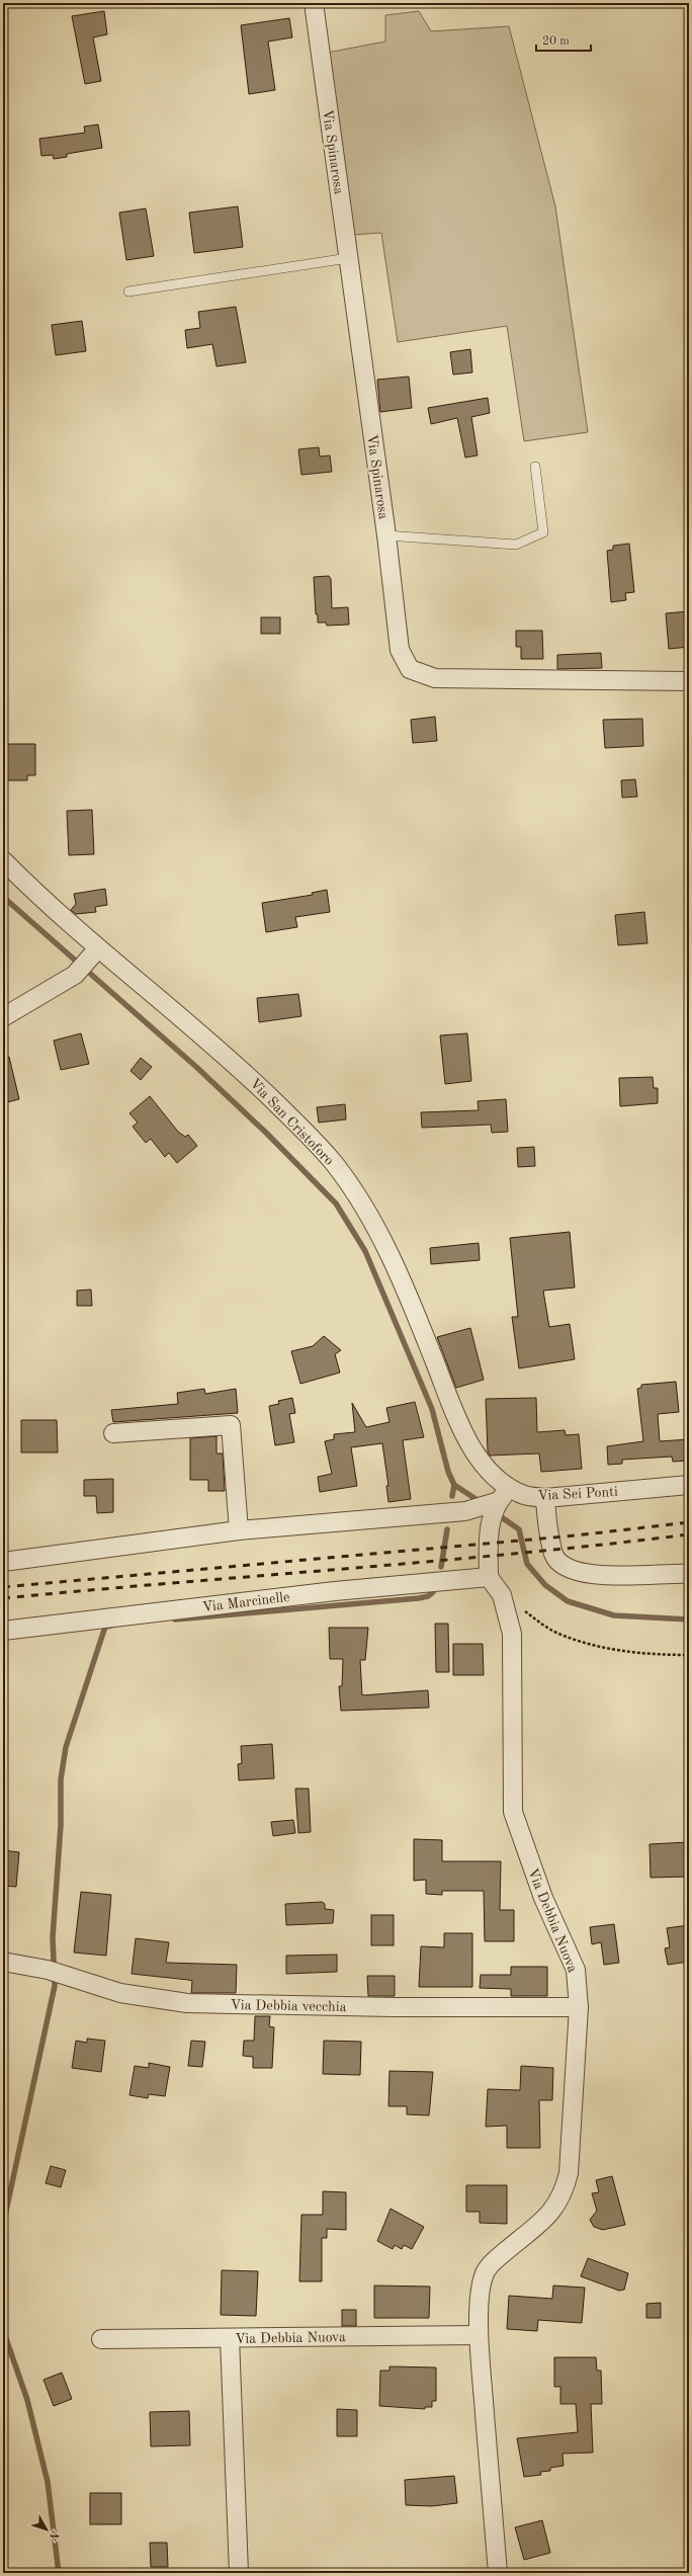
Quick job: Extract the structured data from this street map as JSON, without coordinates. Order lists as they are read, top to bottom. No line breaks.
{"streets":{"street":["Via Spinarosa","Via San Cristoforo","Via Sei Ponti","Via Marcinelle","Via Debbia Nuova","Via Debbia vecchia"]},"crossings":[["Via San Cristoforo","Via Sei Ponti"],["Via Marcinelle","Via Debbia Nuova"],["Via Debbia Nuova","Via Debbia vecchia"]],"scale_bar":"20 m","north":"bottom right"}
